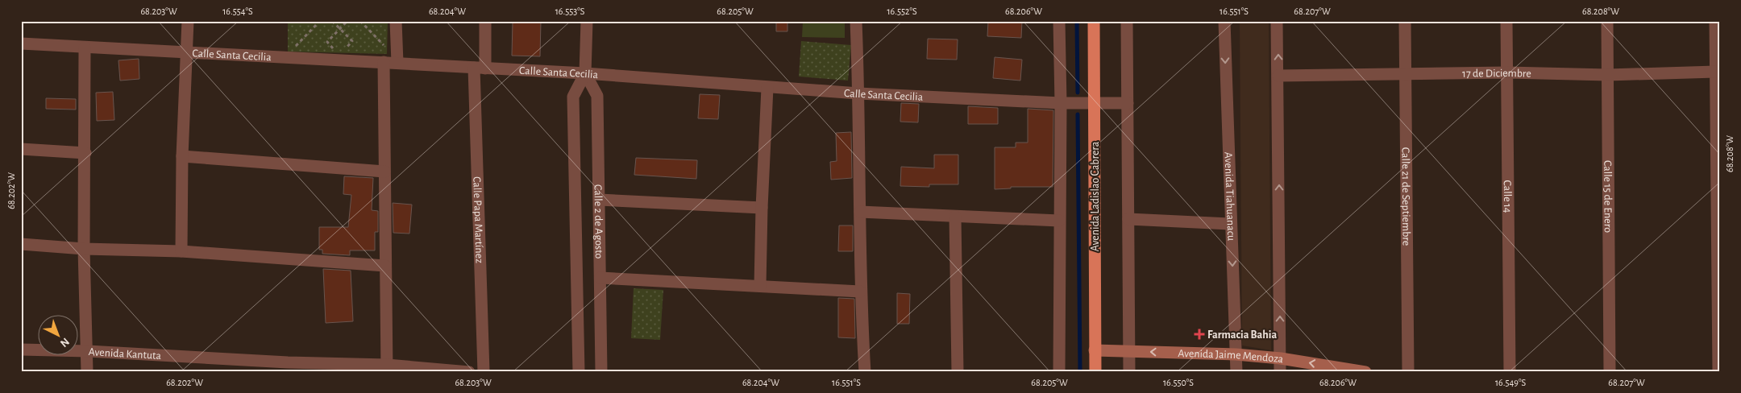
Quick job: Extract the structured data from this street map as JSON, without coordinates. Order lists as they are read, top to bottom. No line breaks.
{"streets":{"highway":["Avenida Ladislao Cabrera"],"main road":["Avenida Jaime Mendoza"],"street":["Calle Santa Cecilia","17 de Diciembre","Avenida Tiahuanacu","Calle 21 de Septiembre","Calle 14","Calle 15 de Enero","Calle Papa Martínez","Calle 2 de Agosto","Avenida Kantuta"]},"crossings":[["Calle Santa Cecilia","Avenida Ladislao Cabrera"],["Calle Santa Cecilia","Calle Papa Martínez"],["Calle Santa Cecilia","Calle 2 de Agosto"],["17 de Diciembre","Calle 21 de Septiembre"],["17 de Diciembre","Calle 14"],["17 de Diciembre","Calle 15 de Enero"],["Avenida Ladislao Cabrera","Avenida Jaime Mendoza"],["Avenida Tiahuanacu","Avenida Jaime Mendoza"]],"one_way":["Avenida Jaime Mendoza"],"places":{"health":["Farmacia Bahia"]},"north":"bottom right","coordinates":["68.203°W","16.554°S","68.204°W","16.553°S","68.205°W","16.552°S","68.206°W","16.551°S","68.207°W","68.208°W","68.202°W","16.550°S","16.549°S"]}
